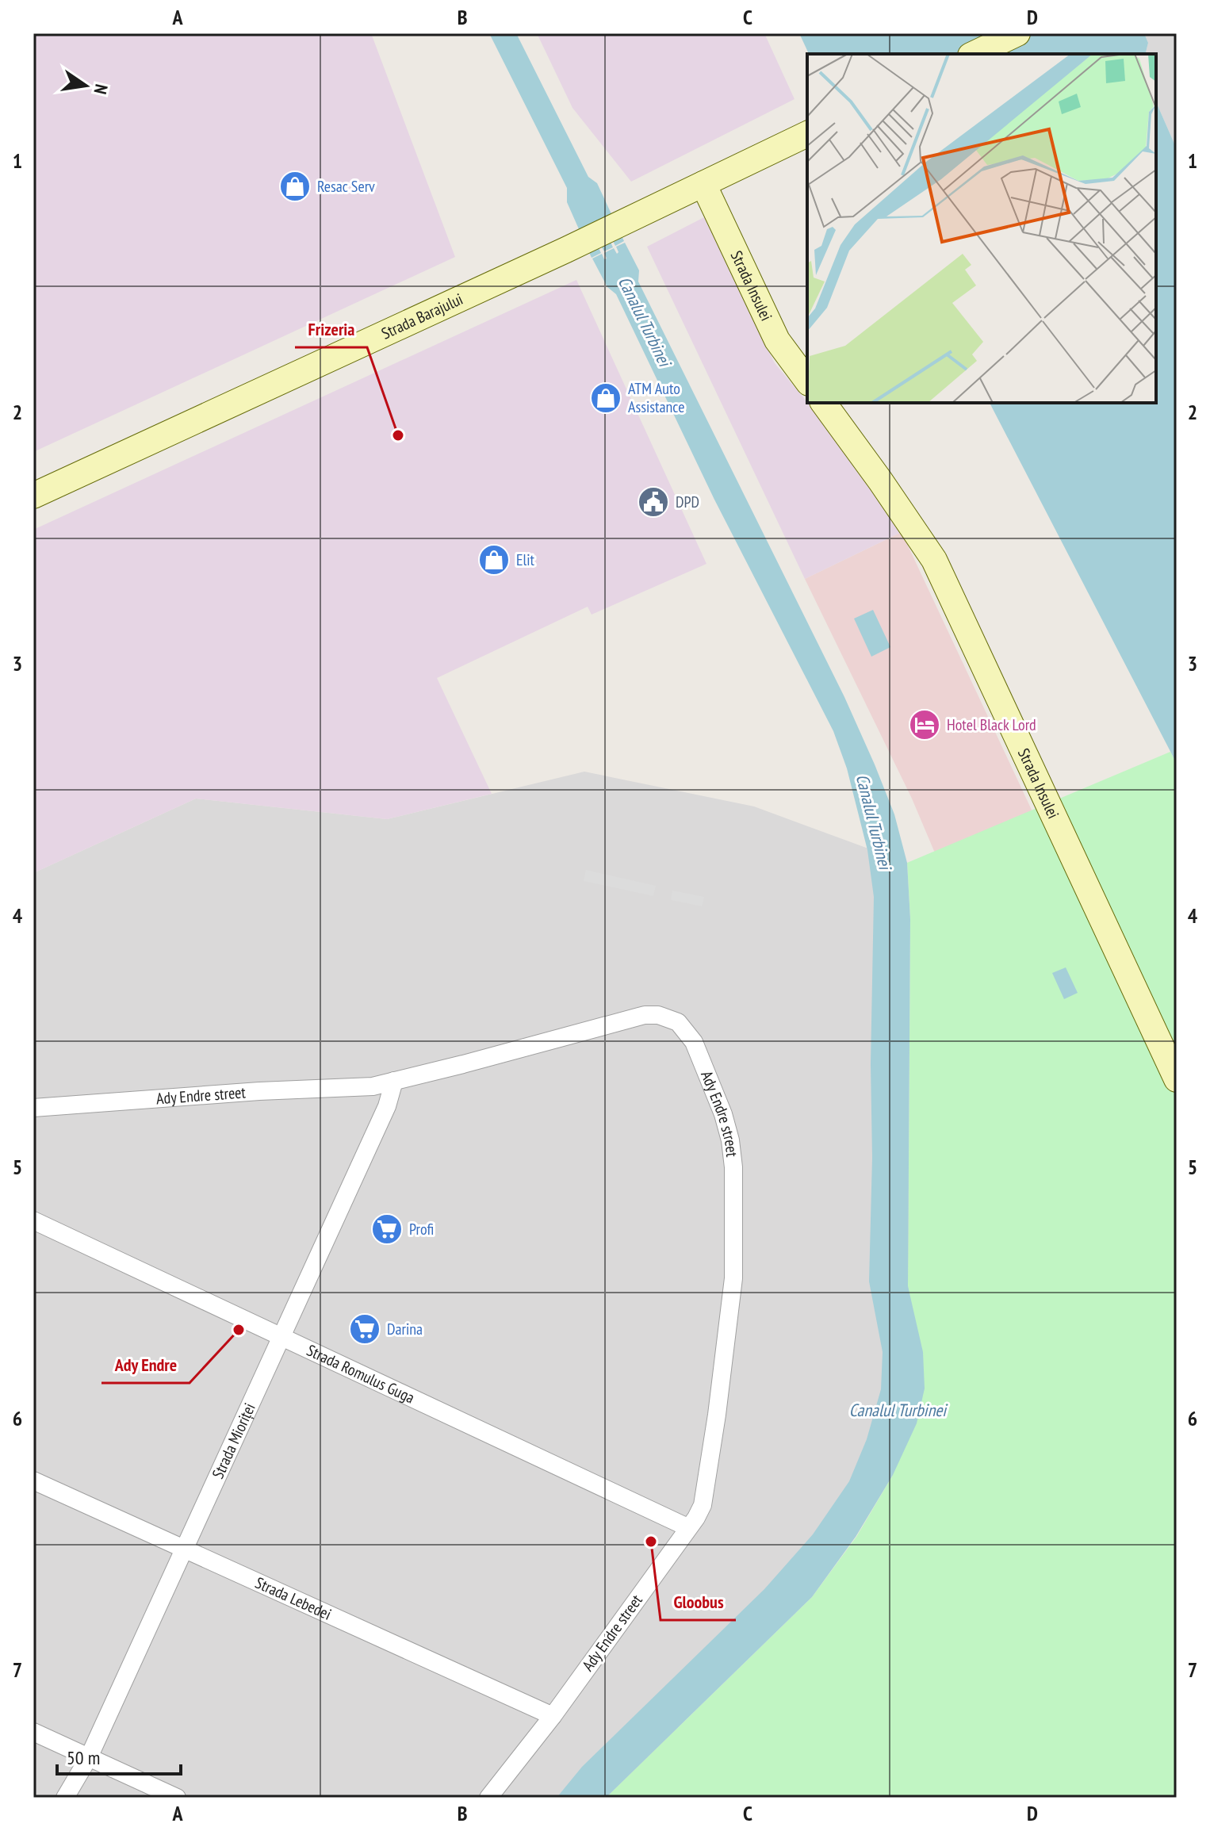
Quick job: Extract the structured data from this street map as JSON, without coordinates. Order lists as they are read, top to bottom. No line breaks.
{"streets":{"street":["Strada Insulei","Strada Barajului","Ady Endre street","Strada Romulus Guga","Strada Mioriței","Strada Lebedei"]},"crossings":[["Strada Insulei","Strada Barajului"],["Ady Endre street","Strada Romulus Guga"],["Ady Endre street","Strada Mioriței"],["Ady Endre street","Strada Lebedei"],["Strada Romulus Guga","Strada Mioriței"],["Strada Mioriței","Strada Lebedei"]],"water":["Canalul Turbinei"],"places":{"shop":["Resac Serv","ATM Auto Assistance","Elit"],"other":["Frizeria","Ady Endre","Gloobus"],"public building":["DPD"],"hotel":["Hotel Black Lord"],"supermarket":["Profi","Darina"]},"scale_bar":"50 m","north":"right","grid":{"columns":["A","B","C","D"],"rows":["1","2","3","4","5","6","7"]}}
